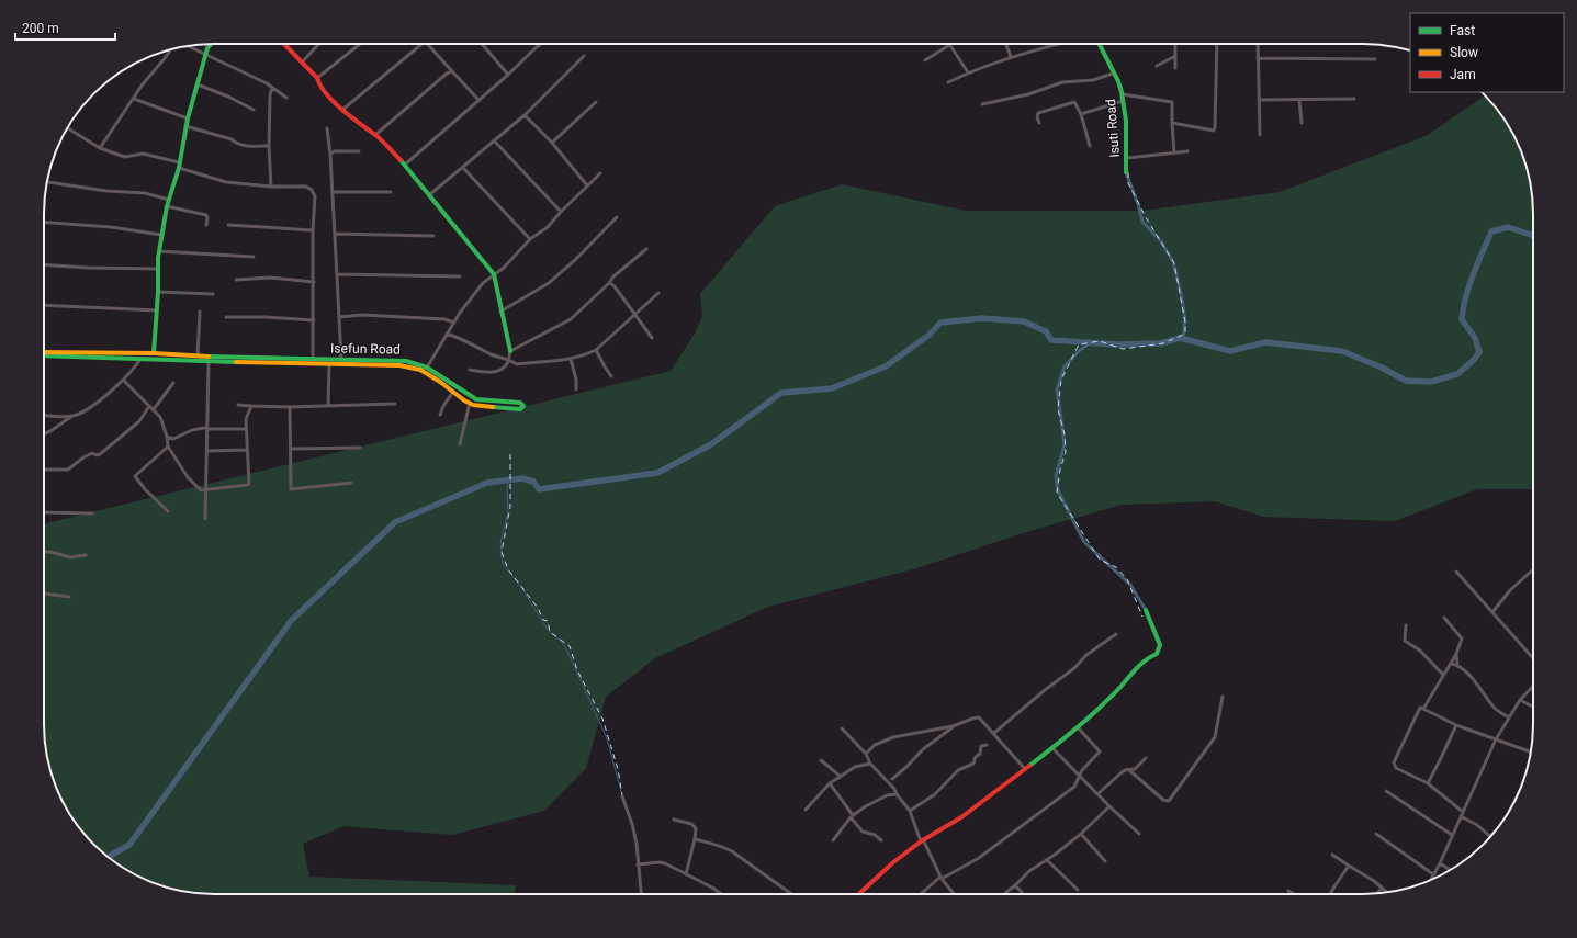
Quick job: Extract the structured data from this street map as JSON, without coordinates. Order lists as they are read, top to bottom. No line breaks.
{"streets":{"street":["Isuti Road","Isefun Road"]},"legend":["Fast","Slow","Jam"],"scale_bar":"200 m"}
